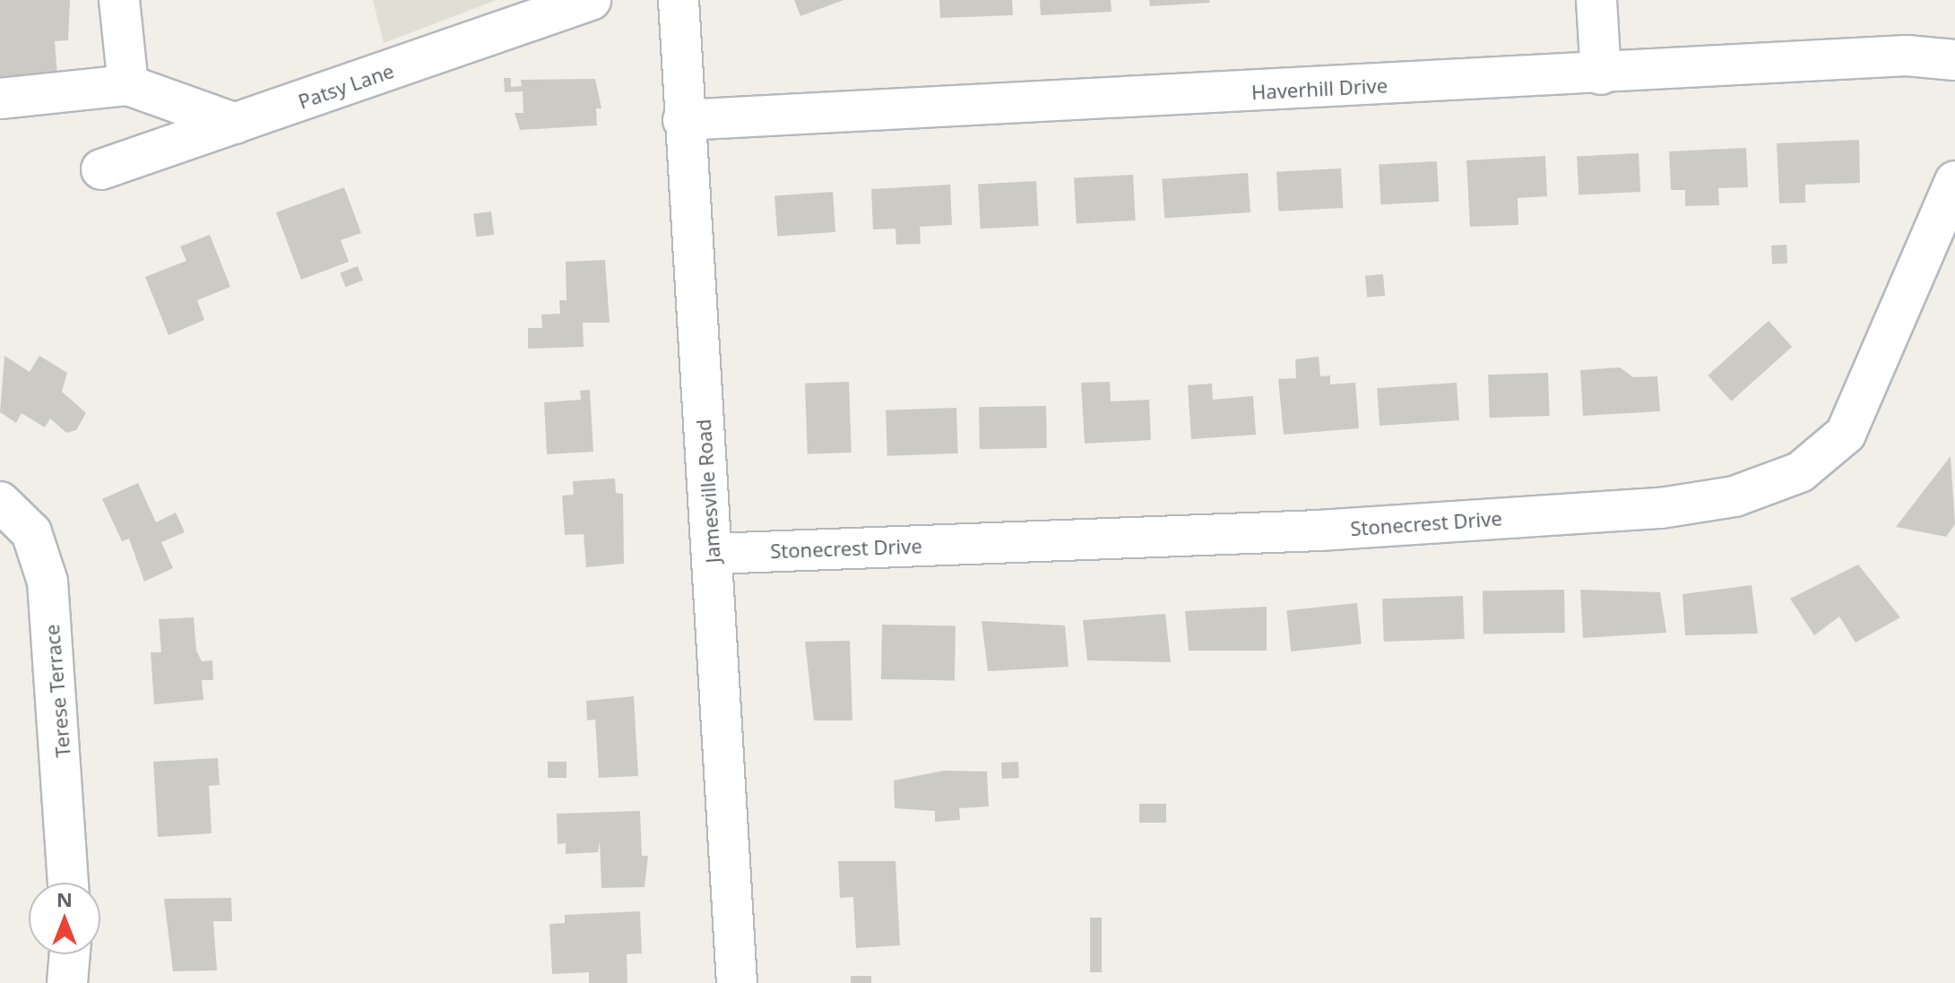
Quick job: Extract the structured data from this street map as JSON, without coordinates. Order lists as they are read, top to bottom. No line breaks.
{"streets":{"street":["Patsy Lane","Haverhill Drive","Jamesville Road","Stonecrest Drive","Terese Terrace"]},"crossings":[["Haverhill Drive","Jamesville Road"],["Jamesville Road","Stonecrest Drive"]],"north":"top"}
